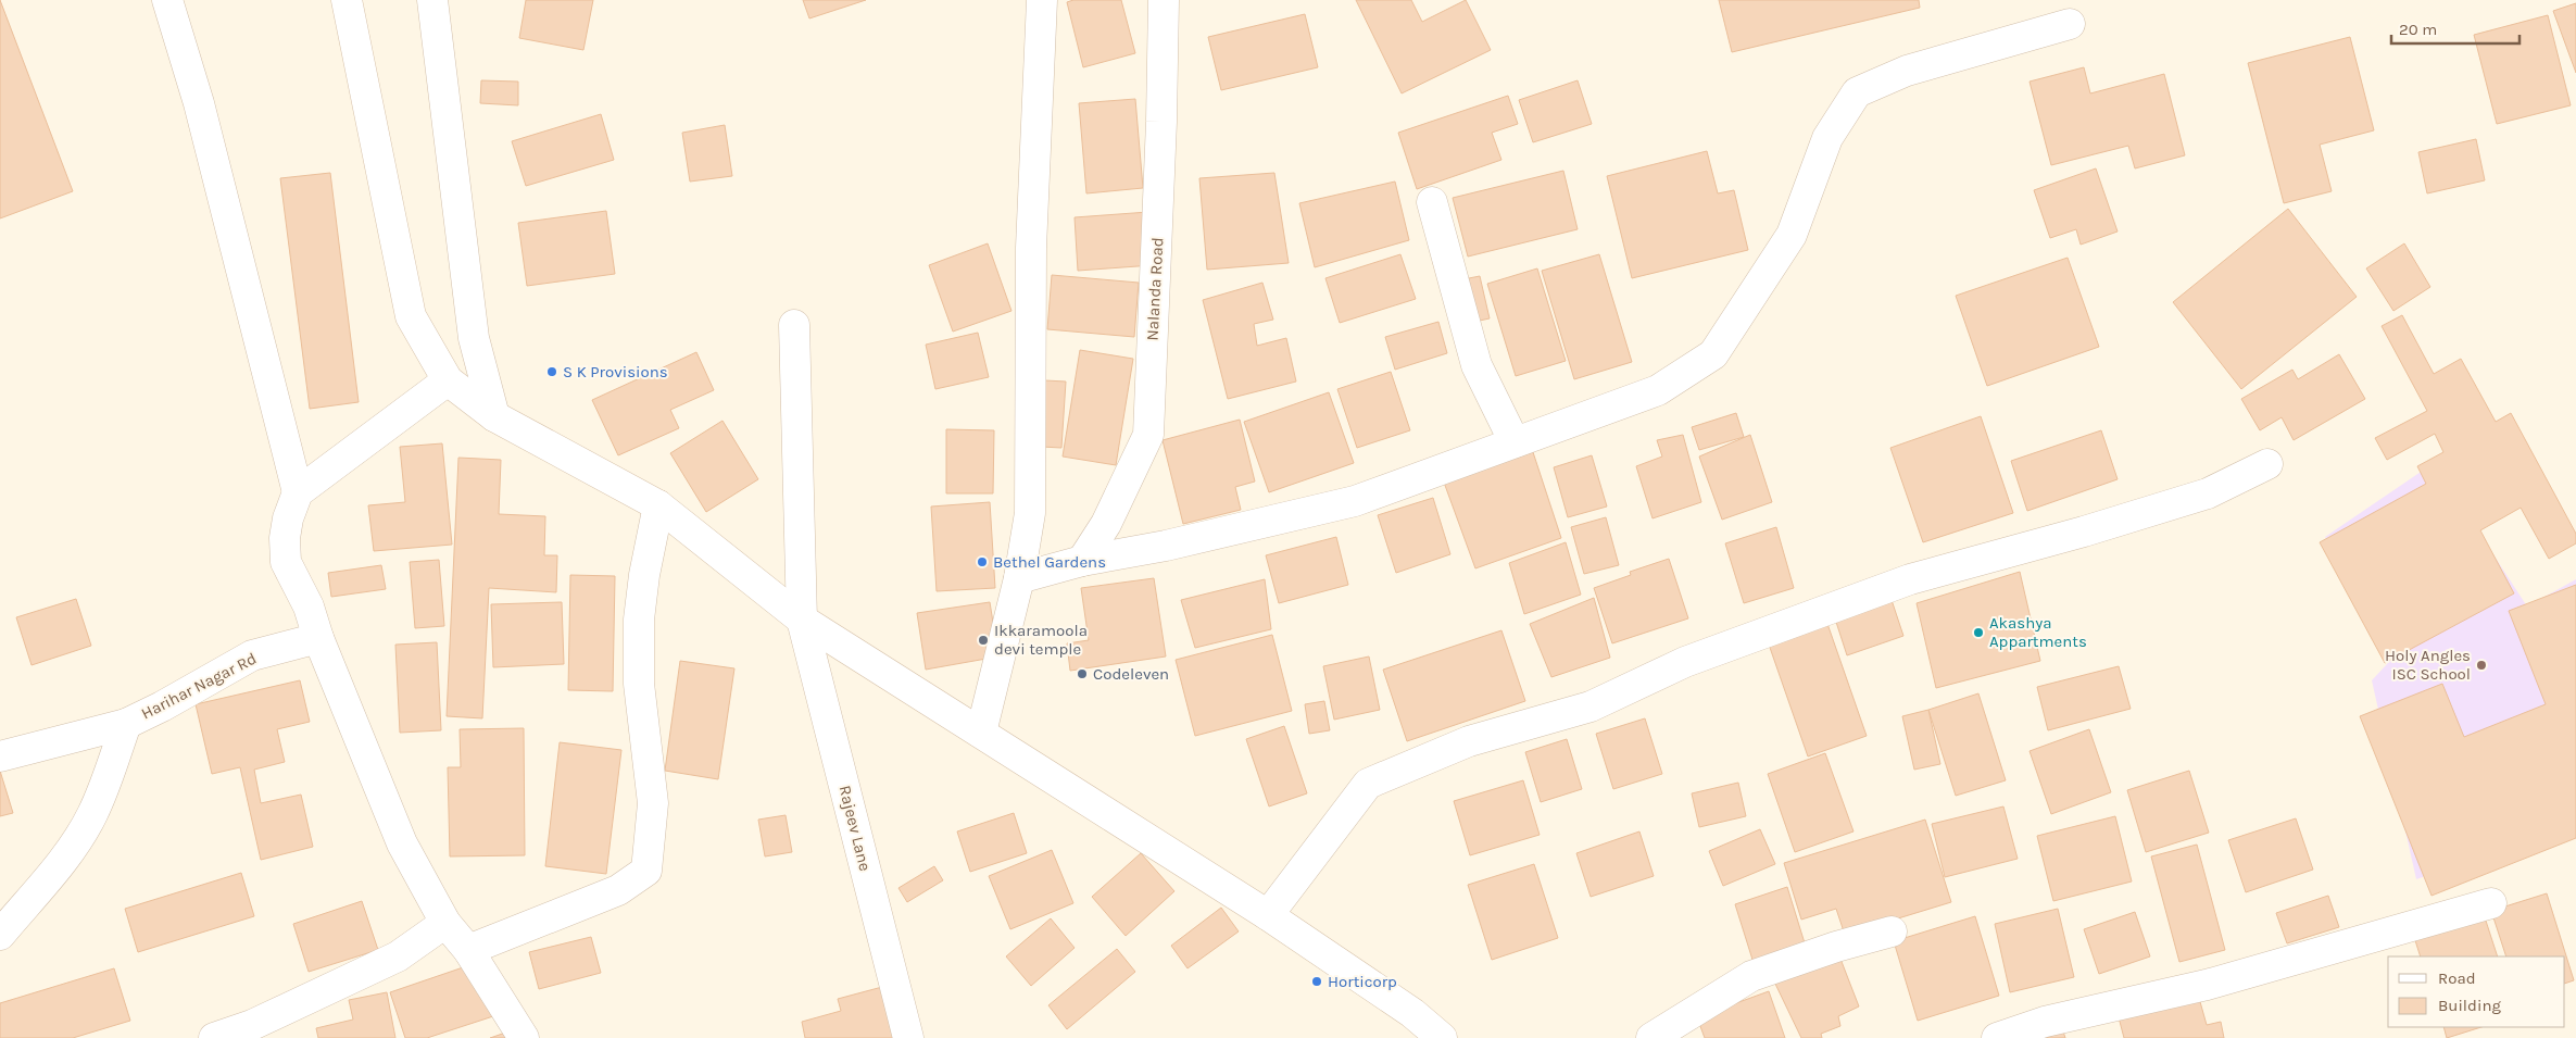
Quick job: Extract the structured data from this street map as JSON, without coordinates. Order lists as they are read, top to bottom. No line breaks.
{"streets":{"street":["Nalanda Road","Harihar Nagar Rd","Rajeev Lane"]},"places":["S K Provisions","Bethel Gardens","Akashya Appartments","Ikkaramoola devi temple","Holy Angles ISC School","Codeleven","Horticorp"],"legend":["Road","Building"],"scale_bar":"20 m"}
